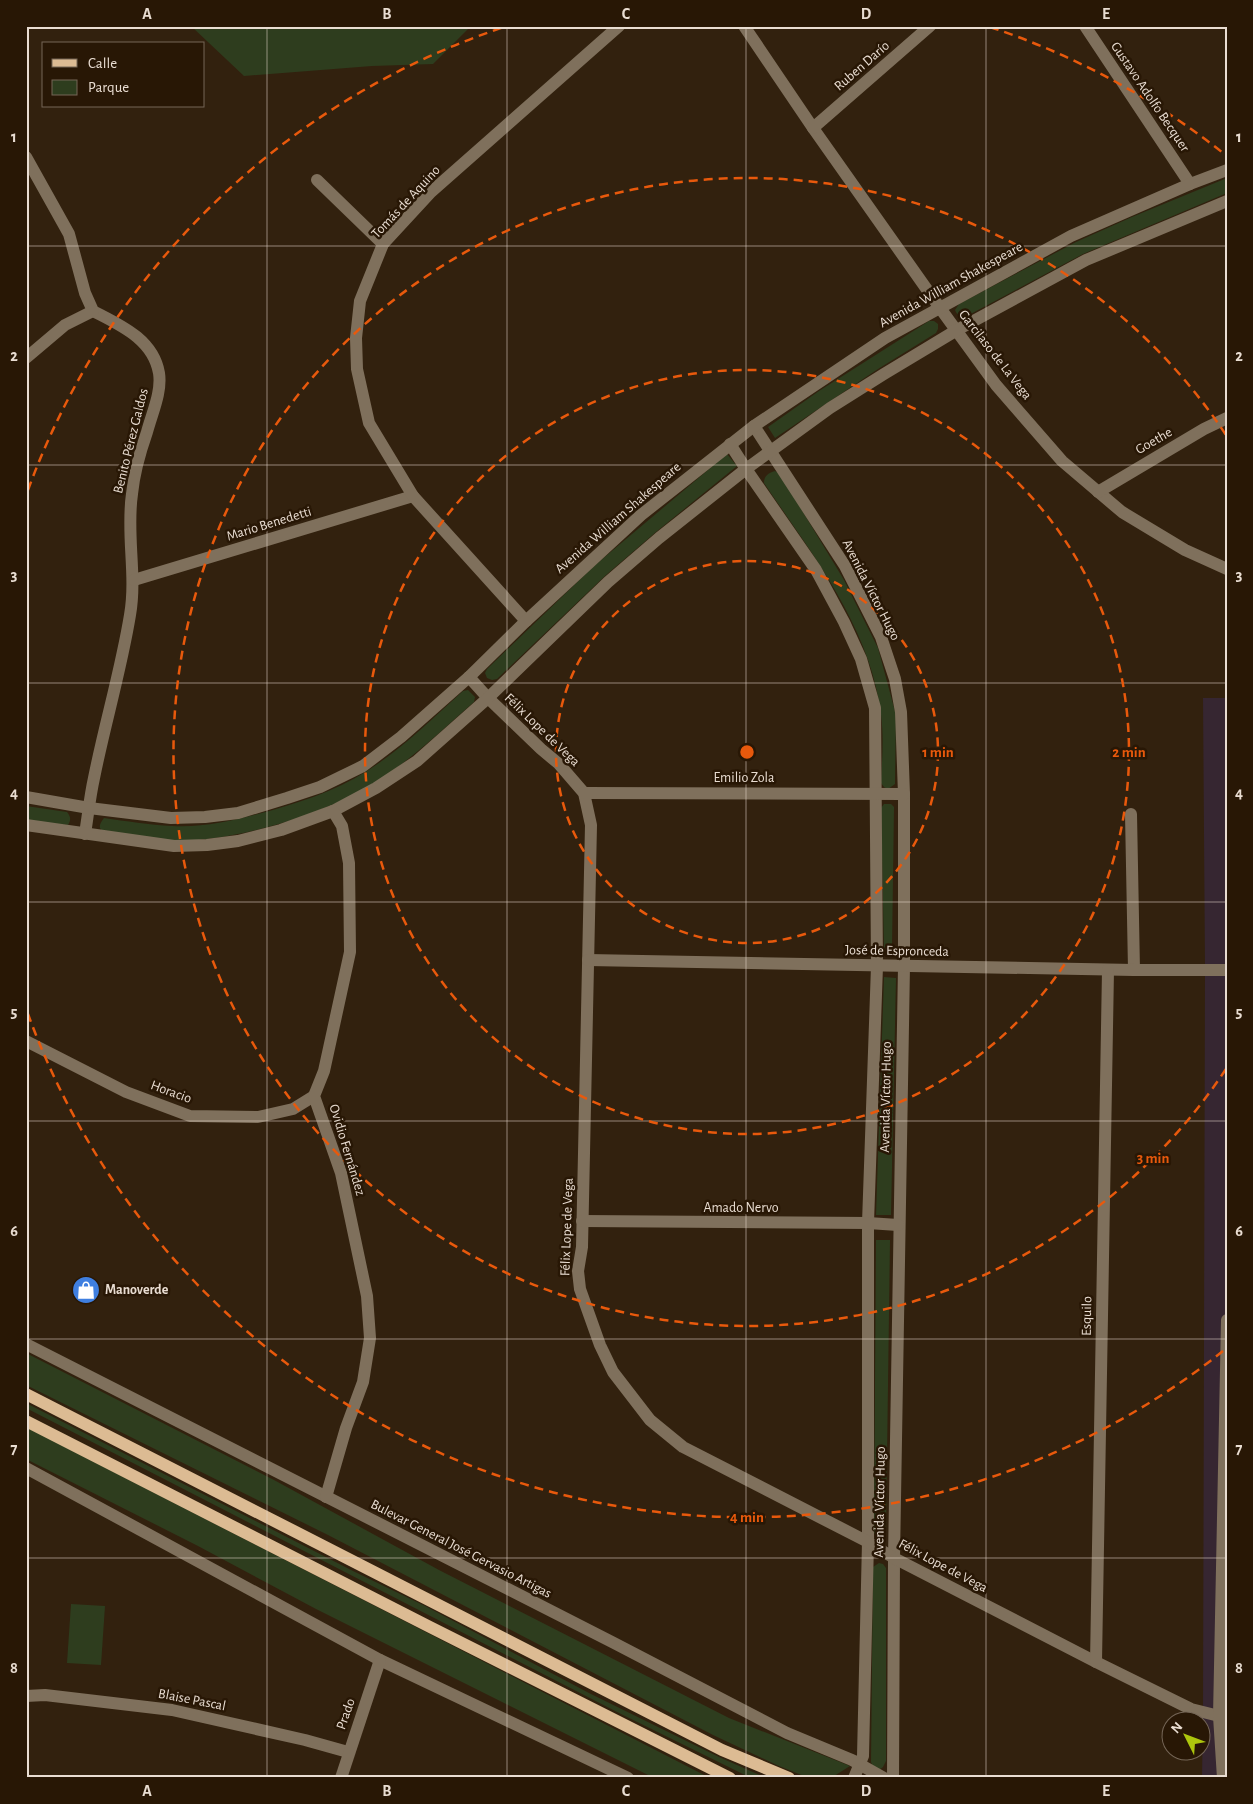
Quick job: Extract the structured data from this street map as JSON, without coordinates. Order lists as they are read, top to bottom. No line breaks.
{"streets":{"street":["Ruben Darío","Gustavo Adolfo Becquer","Tomás de Aquino","Avenida William Shakespeare","Garcilaso de La Vega","Benito Pérez Galdos","Goethe","Mario Benedetti","Avenida Víctor Hugo","Félix Lope de Vega","Emilio Zola","José de Espronceda","Horacio","Ovidio Fernández","Amado Nervo","Esquilo","Bulevar General José Gervasio Artigas","Blaise Pascal","Prado"]},"crossings":[["Ruben Darío","Garcilaso de La Vega"],["Gustavo Adolfo Becquer","Avenida William Shakespeare"],["Tomás de Aquino","Avenida William Shakespeare"],["Tomás de Aquino","Mario Benedetti"],["Avenida William Shakespeare","Garcilaso de La Vega"],["Avenida William Shakespeare","Benito Pérez Galdos"],["Avenida William Shakespeare","Avenida Víctor Hugo"],["Avenida William Shakespeare","Félix Lope de Vega"],["Garcilaso de La Vega","Goethe"],["Benito Pérez Galdos","Mario Benedetti"],["Avenida Víctor Hugo","Félix Lope de Vega"],["Avenida Víctor Hugo","Emilio Zola"],["Avenida Víctor Hugo","José de Espronceda"],["Avenida Víctor Hugo","Amado Nervo"],["Avenida Víctor Hugo","Bulevar General José Gervasio Artigas"],["Félix Lope de Vega","Emilio Zola"],["Félix Lope de Vega","José de Espronceda"],["Félix Lope de Vega","Amado Nervo"],["Félix Lope de Vega","Esquilo"],["José de Espronceda","Esquilo"],["Horacio","Ovidio Fernández"],["Ovidio Fernández","Bulevar General José Gervasio Artigas"],["Blaise Pascal","Prado"]],"places":{"shop":["Manoverde"]},"legend":["Calle","Parque"],"north":"top left","grid":{"columns":["A","B","C","D","E"],"rows":["1","2","3","4","5","6","7","8"]},"rings":["1 min","2 min","3 min","4 min"]}
